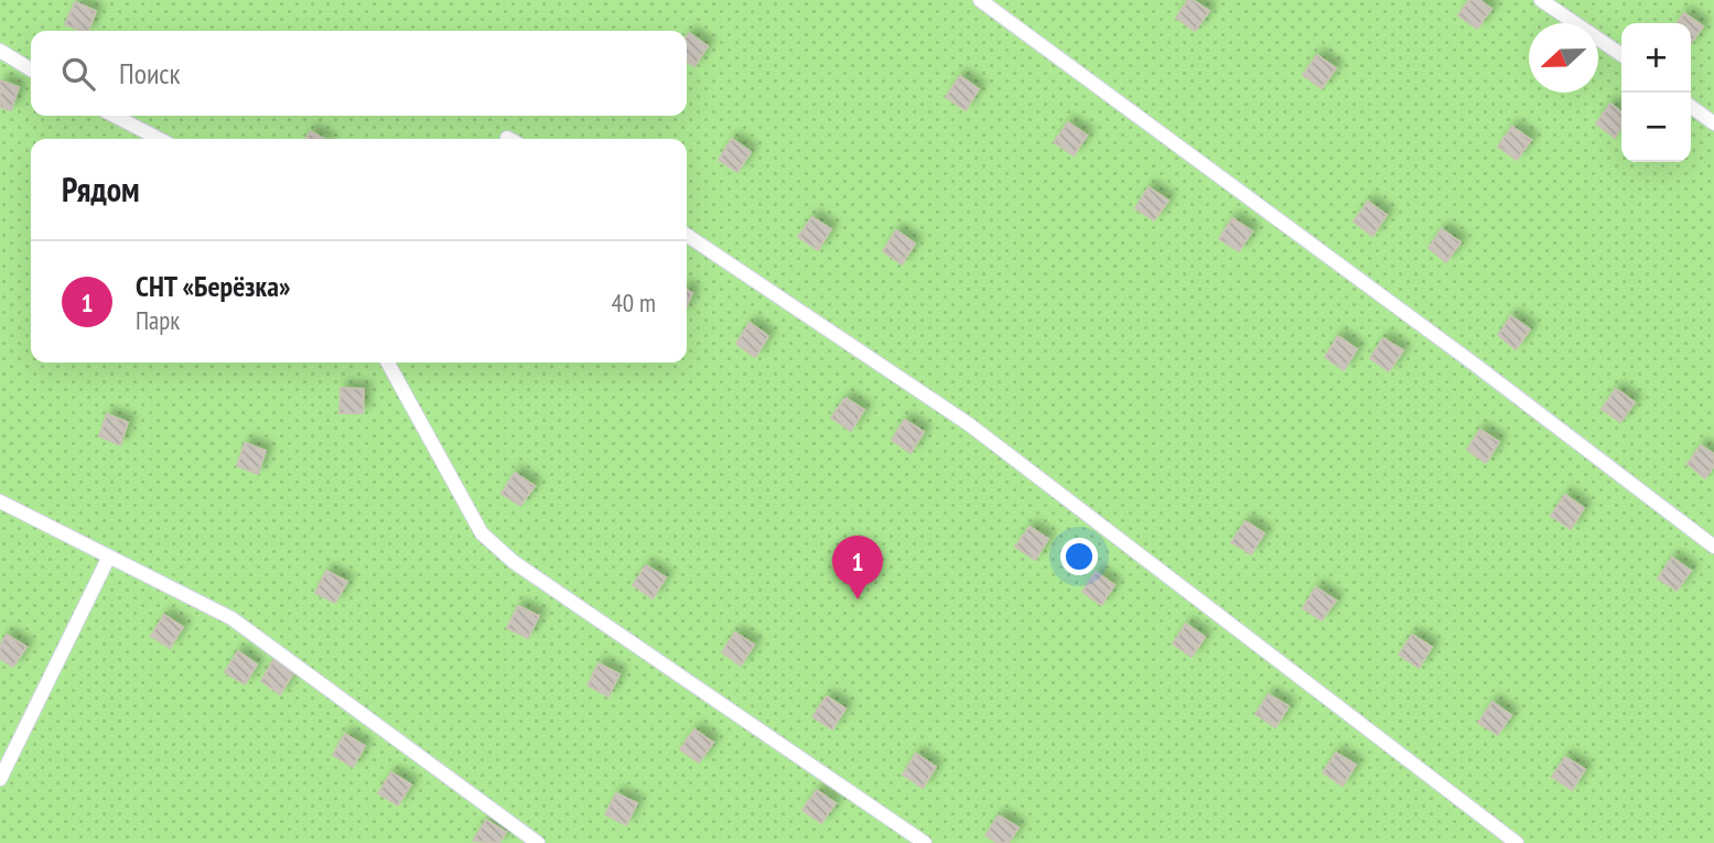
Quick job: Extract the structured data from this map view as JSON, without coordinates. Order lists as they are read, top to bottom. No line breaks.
{"north":"left","page":{"map_buttons":["+","−"],"search":"Поиск","heading":"Рядом","list":[{"mark":"1","name":"СНТ «Берёзка»","note":"Парк","value":"40 m"}],"pins":"1"}}
